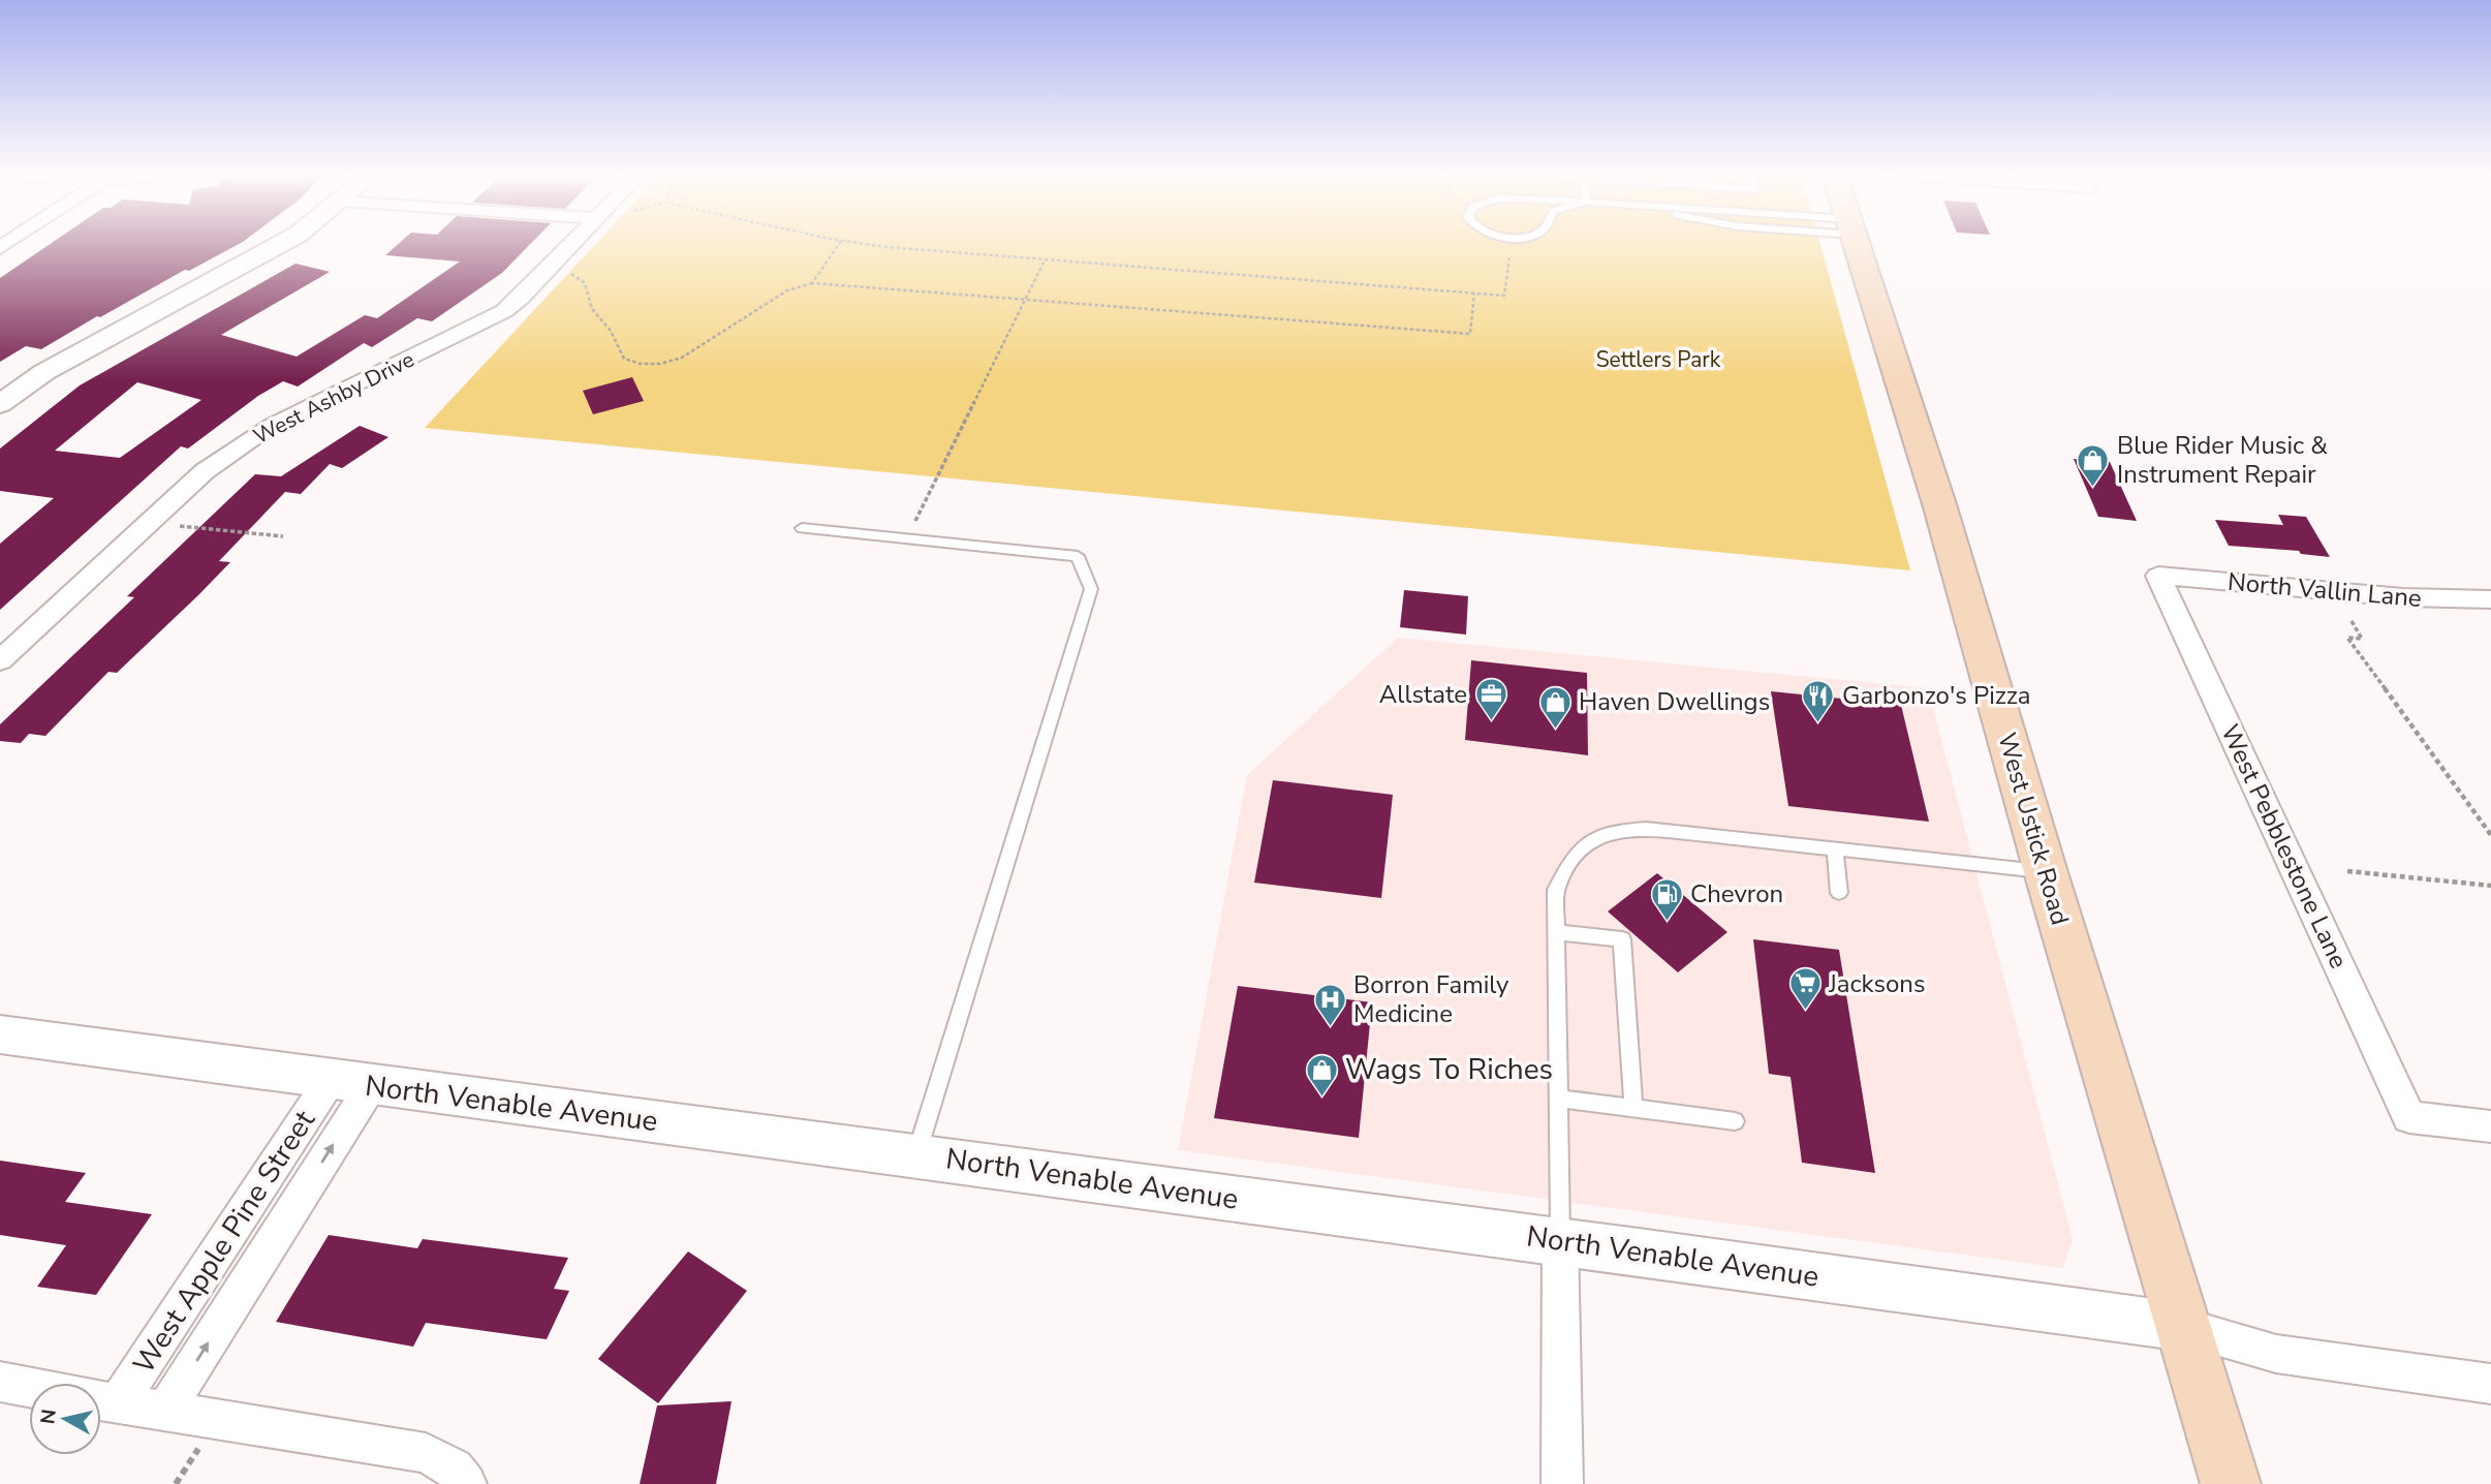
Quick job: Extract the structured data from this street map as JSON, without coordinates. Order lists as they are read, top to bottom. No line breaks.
{"streets":{"main road":["West Ustick Road"],"street":["West Ashby Drive","North Vallin Lane","West Pebblestone Lane","North Venable Avenue","West Apple Pine Street"]},"crossings":[["North Vallin Lane","West Pebblestone Lane"],["West Ustick Road","North Venable Avenue"],["North Venable Avenue","West Apple Pine Street"]],"parks":["Settlers Park"],"places":{"shop":["Blue Rider Music & Instrument Repair","Haven Dwellings","Wags To Riches"],"office":["Allstate"],"restaurant":["Garbonzo's Pizza"],"fuel station":["Chevron"],"supermarket":["Jacksons"],"hospital":["Borron Family Medicine"]},"north":"left"}
